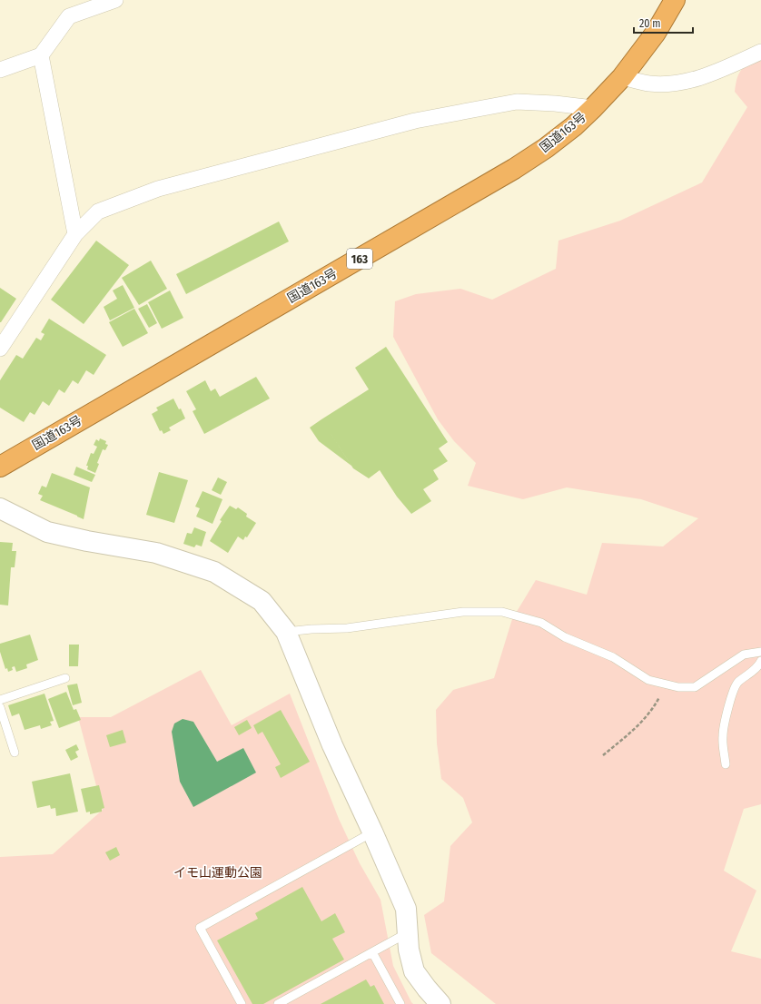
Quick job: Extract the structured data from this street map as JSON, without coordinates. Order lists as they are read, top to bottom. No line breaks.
{"streets":{"highway":["国道163号","163"]},"parks":["イモ山運動公園"],"scale_bar":"20 m"}
